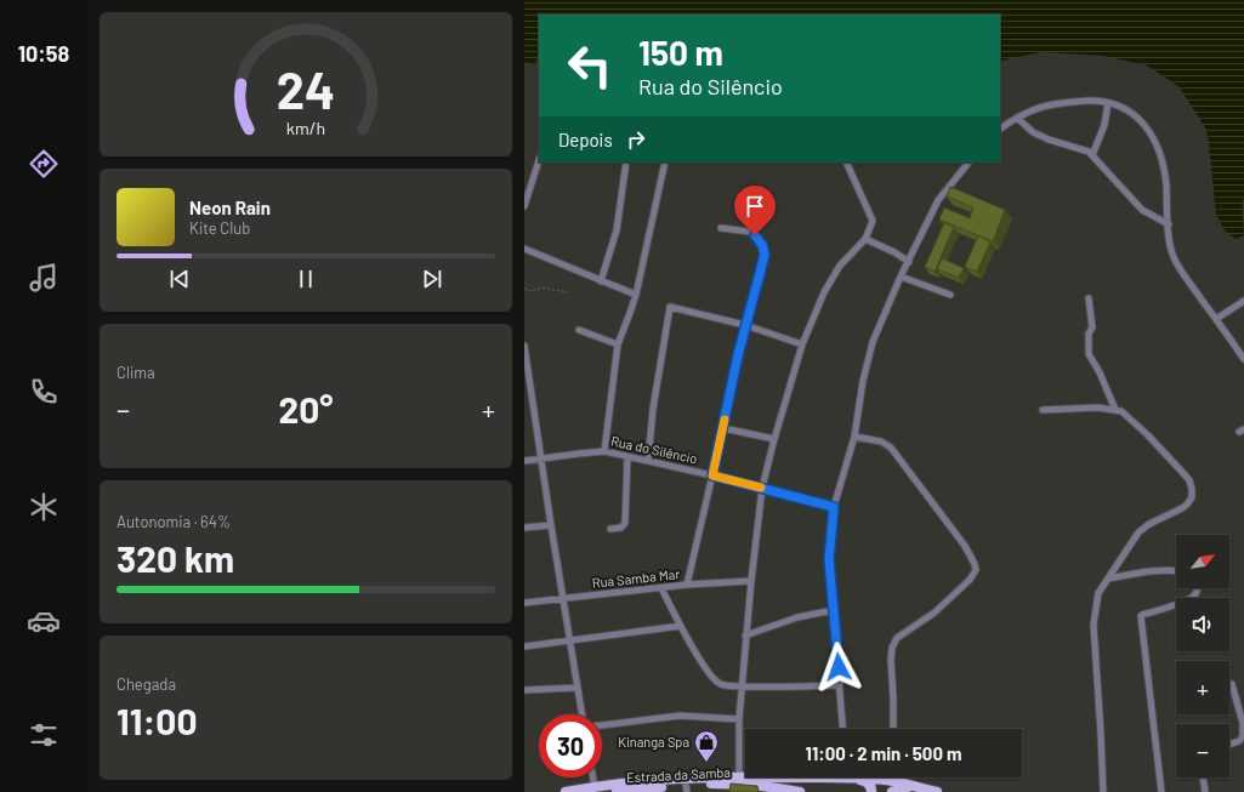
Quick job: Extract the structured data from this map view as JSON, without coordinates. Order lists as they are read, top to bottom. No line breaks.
{"streets":{"main road":["Estrada da Samba"],"street":["Rua do Silêncio","Rua Samba Mar"]},"places":{"shop":["Kinanga Spa"]},"north":"top right","page":{"tabs":"10:58","turn":["150 m","Rua do Silêncio"],"then":"Depois","song":["Neon Rain","Kite Club"],"tile":["Clima",["Autonomia · 64%","320 km"],["Chegada","11:00"]],"heat":["−","20°","+"],"map_buttons":["+","−"],"limit":"30","trip":"11:00 · 2 min · 500 m","gauge":["24","km/h"]}}
